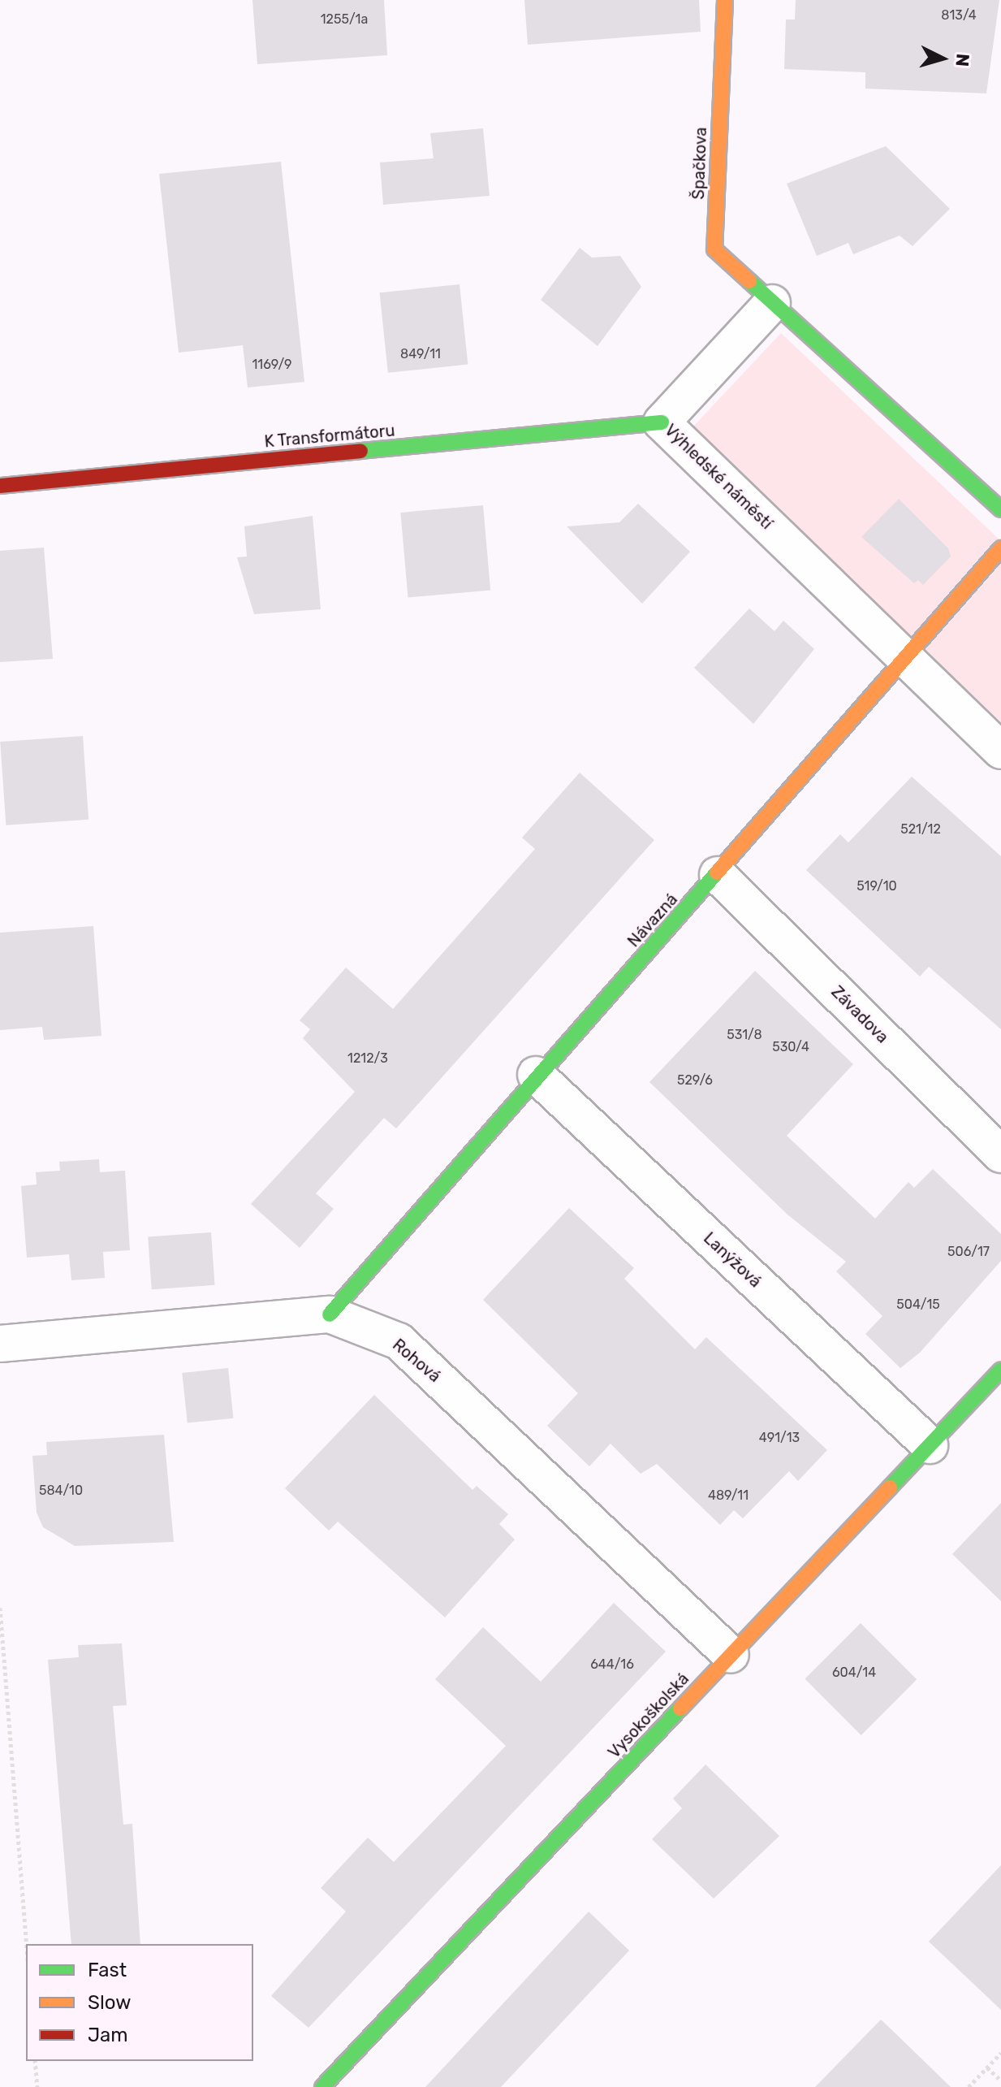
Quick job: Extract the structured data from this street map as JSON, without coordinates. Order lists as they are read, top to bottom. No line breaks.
{"streets":{"street":["Špačkova","K Transformátoru","Výhledské náměstí","Návazná","Závadova","Lanýžová","Rohová","Vysokoškolská"]},"crossings":[["Špačkova","Výhledské náměstí"],["K Transformátoru","Výhledské náměstí"],["Výhledské náměstí","Návazná"],["Návazná","Závadova"],["Návazná","Lanýžová"],["Návazná","Rohová"],["Lanýžová","Vysokoškolská"],["Rohová","Vysokoškolská"]],"house_numbers":["813/4","1255/1a","849/11","1169/9","521/12","519/10","531/8","530/4","1212/3","529/6","506/17","504/15","491/13","584/10","489/11","644/16","604/14"],"legend":["Fast","Slow","Jam"],"north":"right"}
